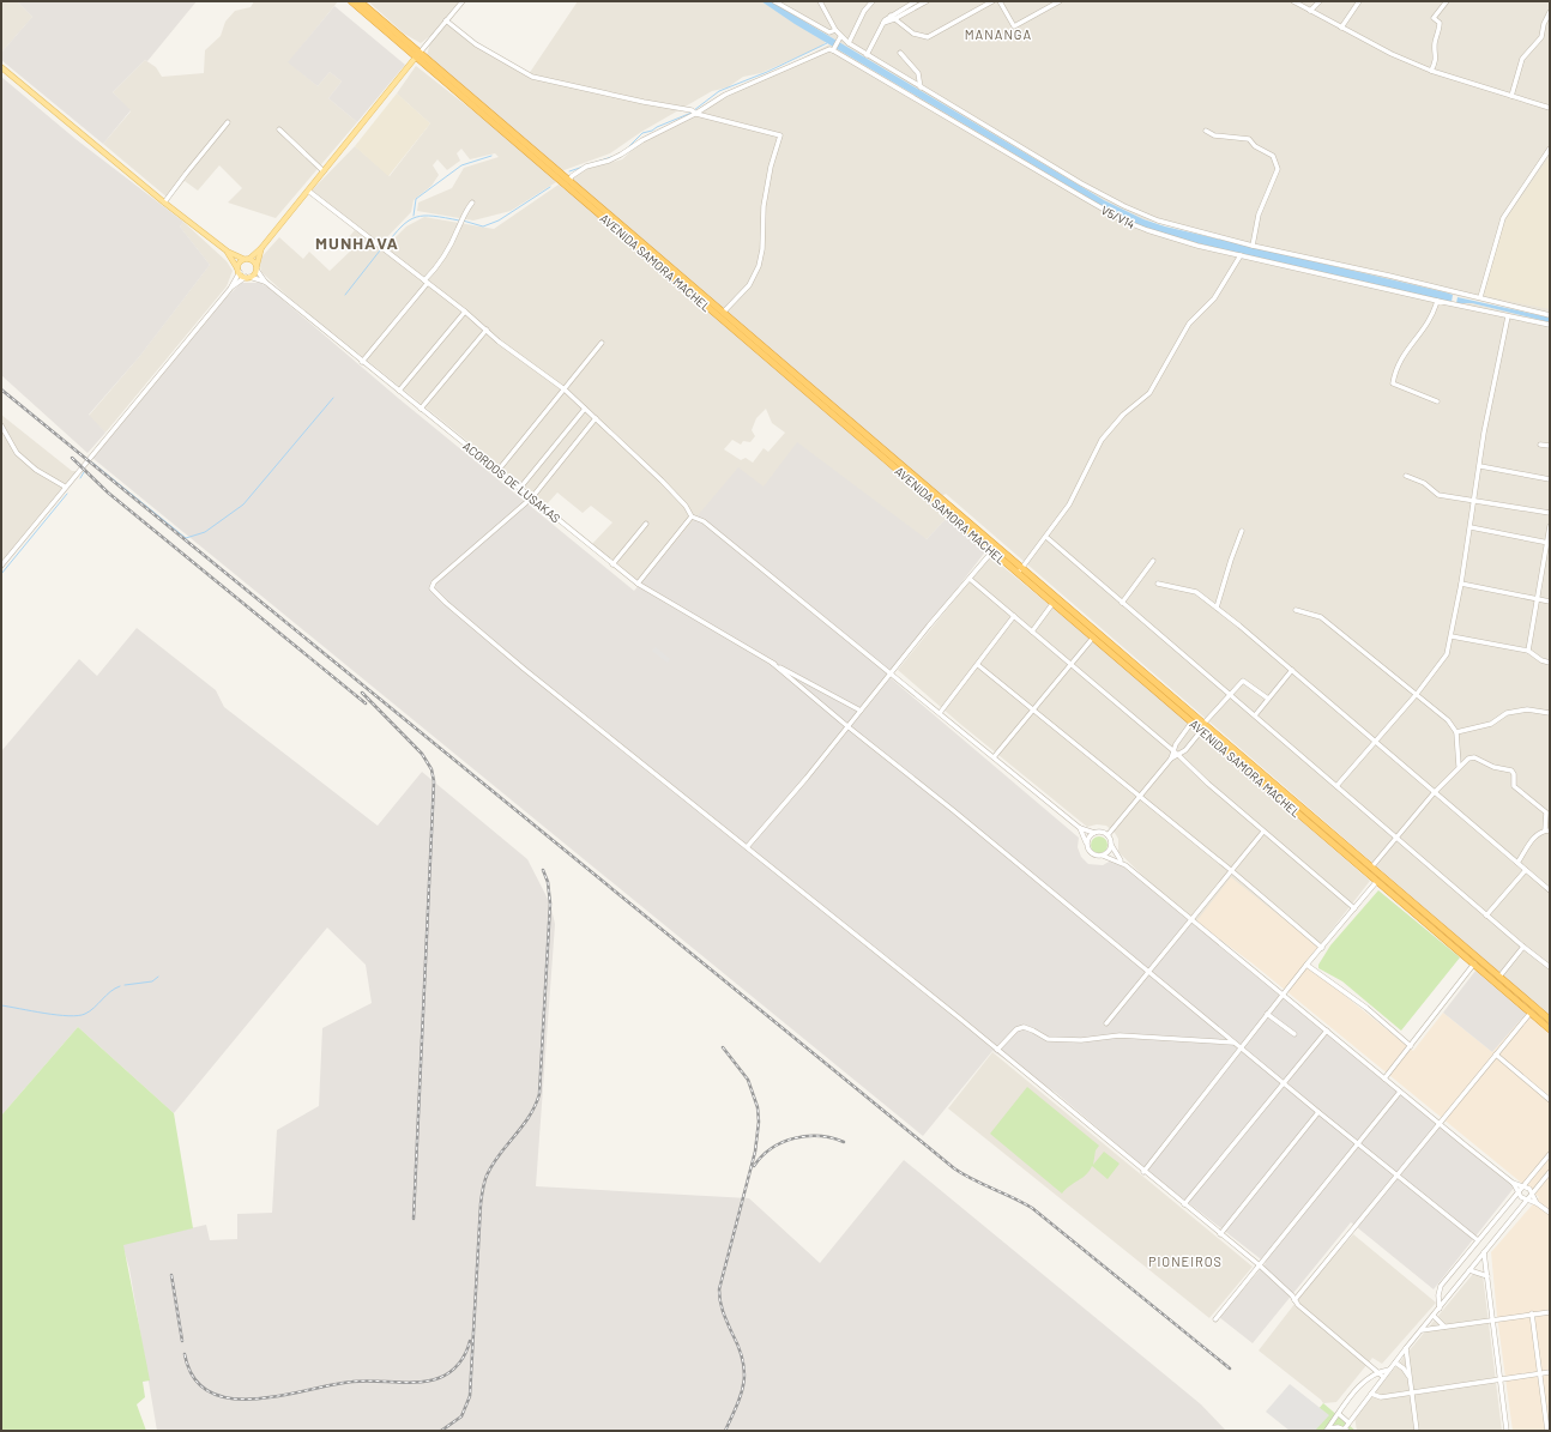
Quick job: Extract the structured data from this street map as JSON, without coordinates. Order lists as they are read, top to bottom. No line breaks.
{"streets":{"highway":["AVENIDA SAMORA MACHEL"],"street":["V5/V14","ACORDOS DE LUSAKAS"]},"districts":["MANANGA","MUNHAVA","PIONEIROS"]}
